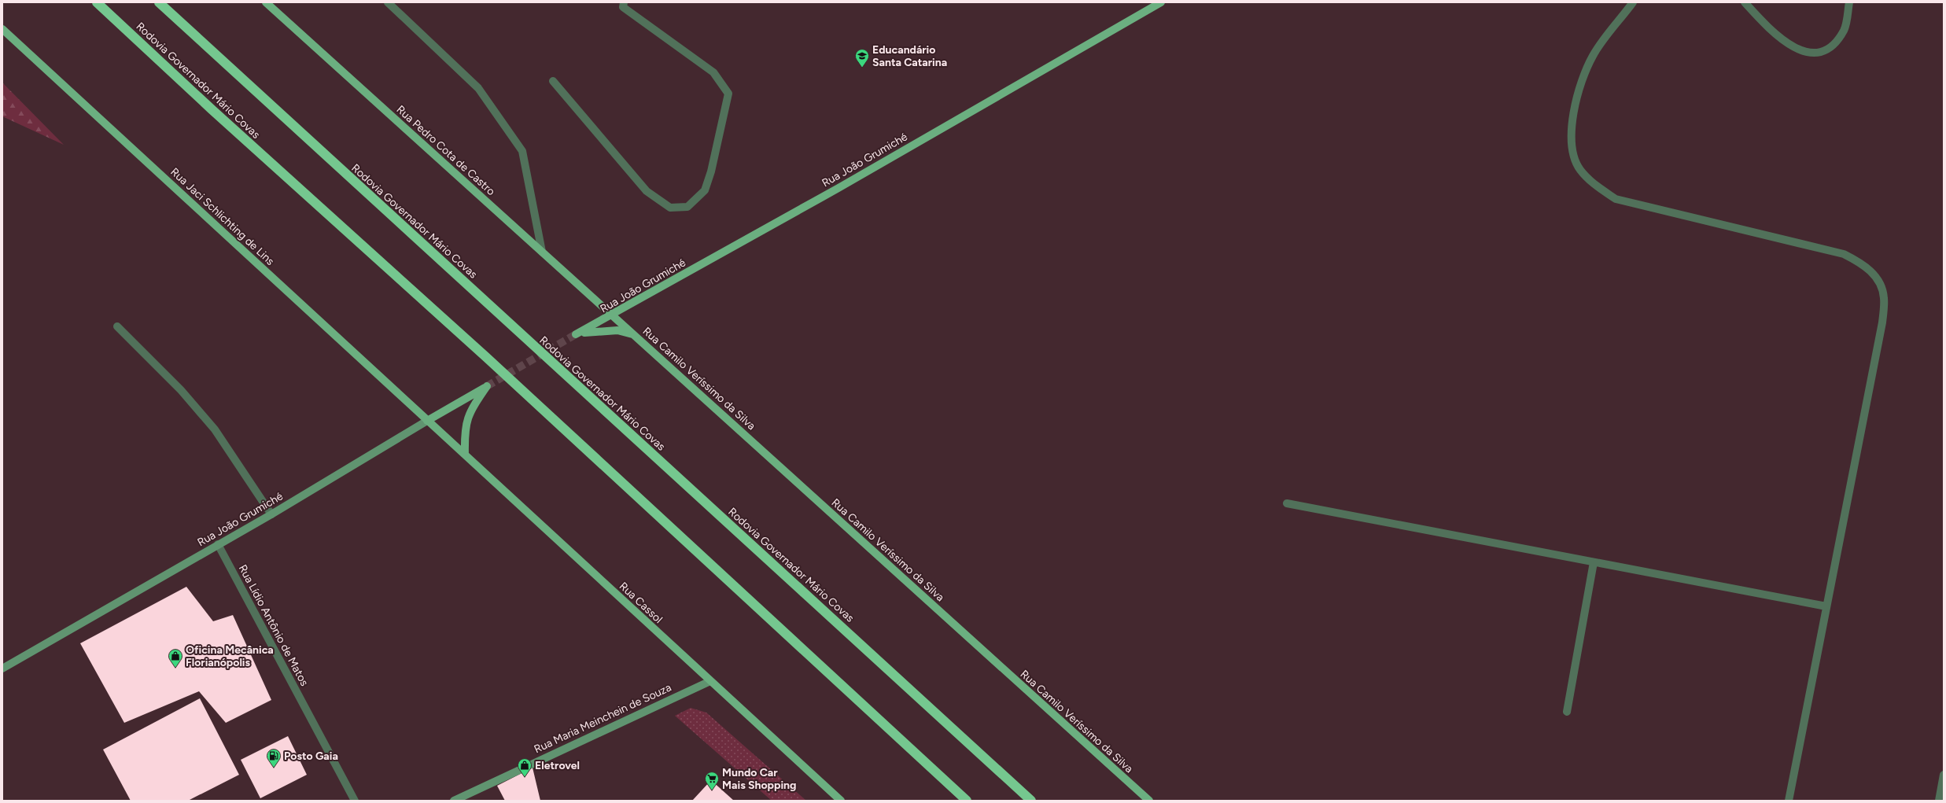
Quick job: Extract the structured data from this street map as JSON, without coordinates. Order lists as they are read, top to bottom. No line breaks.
{"streets":{"highway":["Rodovia Governador Mário Covas"],"main road":["Rua Pedro Cota de Castro","Rua João Grumiché","Rua Jaci Schlichting de Lins","Rua Camilo Veríssimo da Silva","Rua Cassol","Rua Maria Meinchein de Souza"],"street":["Rua Lídio Antônio de Matos"]},"crossings":[["Rua Pedro Cota de Castro","Rua João Grumiché"],["Rua Pedro Cota de Castro","Rua Camilo Veríssimo da Silva"],["Rua João Grumiché","Rua Jaci Schlichting de Lins"],["Rua João Grumiché","Rua Camilo Veríssimo da Silva"],["Rua João Grumiché","Rua Cassol"],["Rua João Grumiché","Rua Lídio Antônio de Matos"],["Rua Jaci Schlichting de Lins","Rua Cassol"],["Rua Cassol","Rua Maria Meinchein de Souza"]],"places":{"school or university":["Educandário Santa Catarina"],"shop":["Oficina Mecânica Florianópolis","Eletrovel"],"fuel station":["Posto Gaia"],"supermarket":["Mundo Car Mais Shopping"]}}
